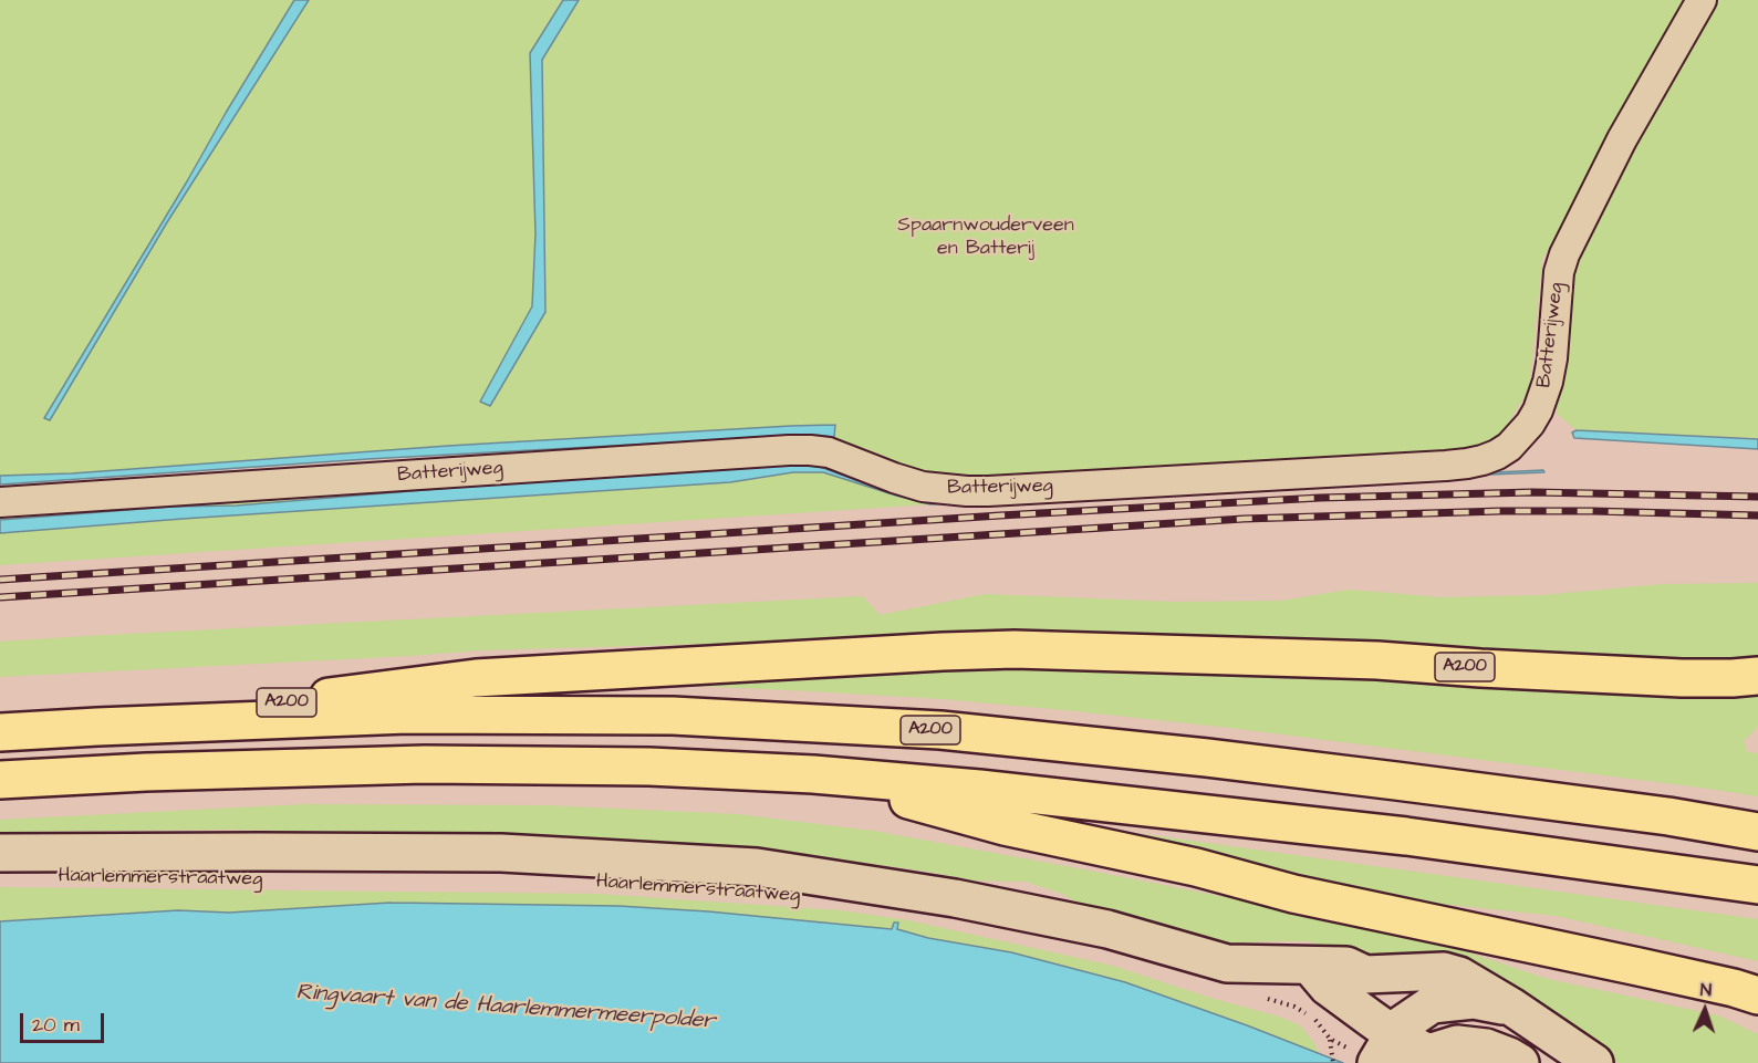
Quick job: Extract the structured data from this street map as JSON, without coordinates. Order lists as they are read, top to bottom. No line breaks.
{"streets":{"highway":["A200"],"main road":["Haarlemmerstraatweg"],"street":["Batterijweg"]},"water":["Ringvaart van de Haarlemmermeerpolder"],"parks":["Spaarnwouderveen en Batterij"],"scale_bar":"20 m","north":"top"}
